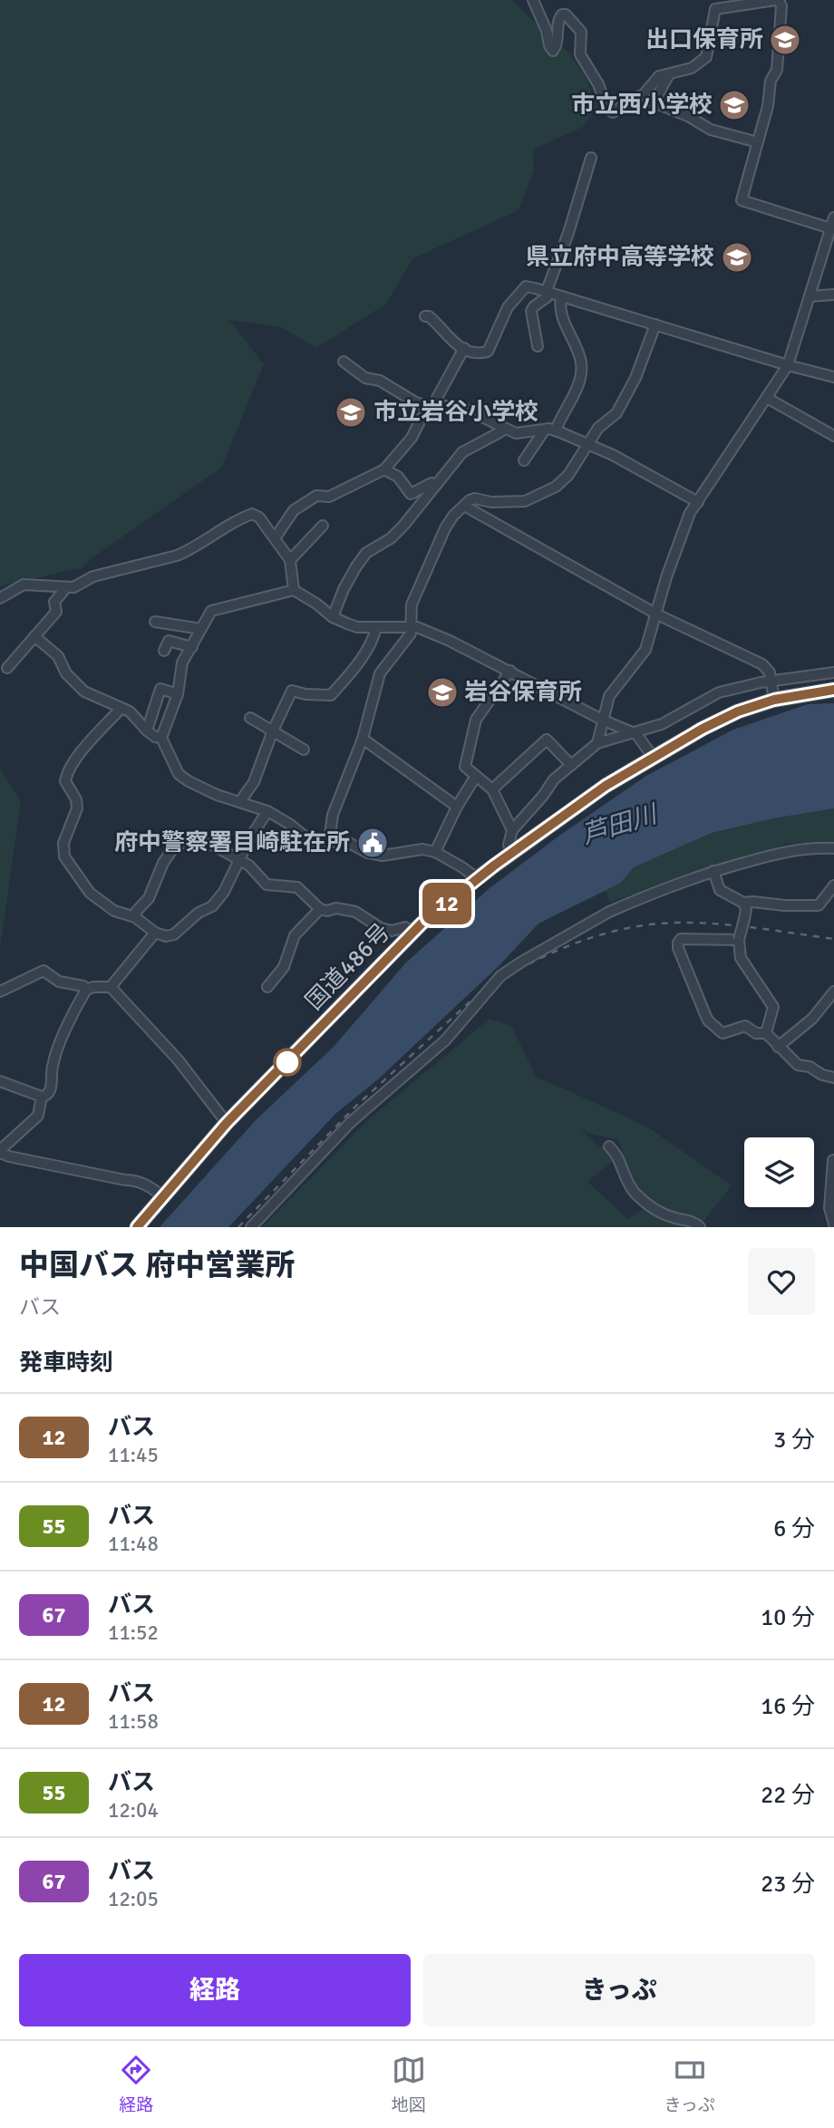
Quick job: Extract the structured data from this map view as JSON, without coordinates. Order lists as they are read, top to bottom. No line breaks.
{"streets":{"highway":["国道486号"]},"water":["芦田川"],"places":{"school or university":["出口保育所","市立西小学校","県立府中高等学校","市立岩谷小学校","岩谷保育所"],"public building":["府中警察署目崎駐在所"]},"lines":["bus line 12"],"page":{"on_map":"12","heading":[["中国バス 府中営業所","バス"],"発車時刻"],"list":[{"mark":"12","name":"バス","note":"11:45","value":"3 分"},{"mark":"55","name":"バス","note":"11:48","value":"6 分"},{"mark":"67","name":"バス","note":"11:52","value":"10 分"},{"mark":"12","name":"バス","note":"11:58","value":"16 分"},{"mark":"55","name":"バス","note":"12:04","value":"22 分"},{"mark":"67","name":"バス","note":"12:05","value":"23 分"}],"buttons":["経路","きっぷ"],"tabs":["経路","地図","きっぷ"]}}
